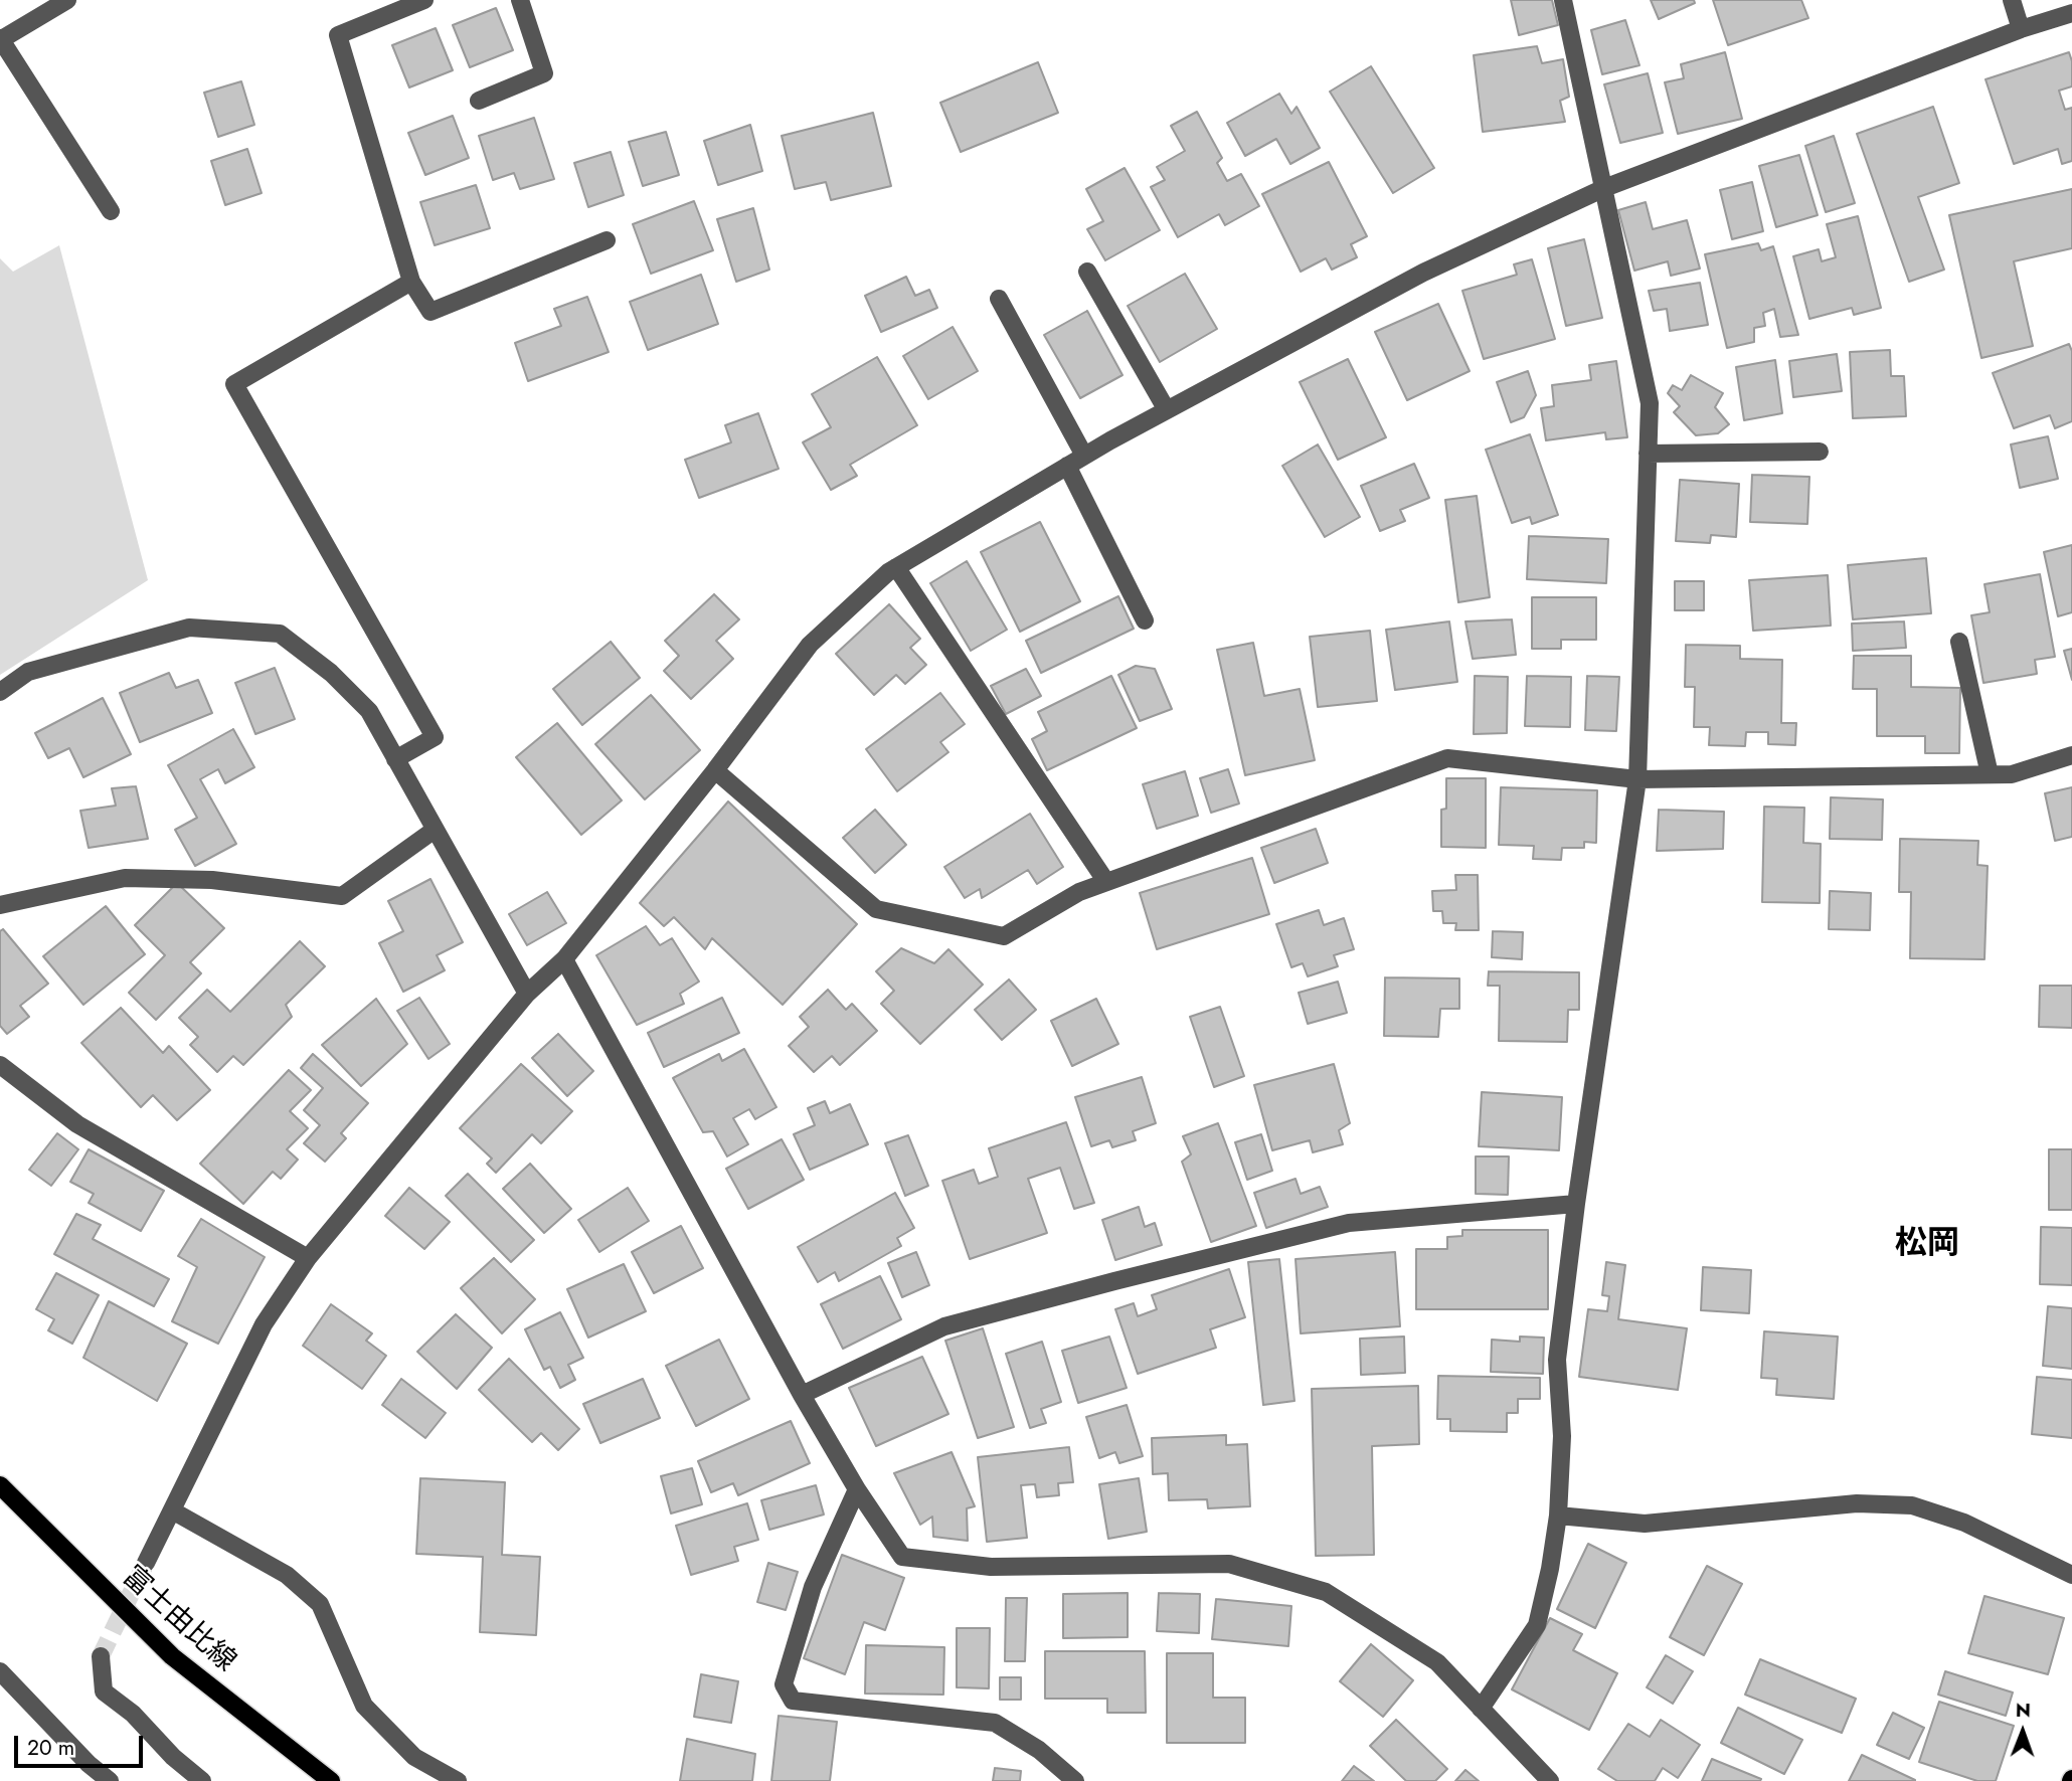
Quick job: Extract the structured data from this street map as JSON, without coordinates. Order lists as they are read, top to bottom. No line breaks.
{"streets":{"main road":["富士由比線"]},"districts":["松岡"],"scale_bar":"20 m","north":"top"}
